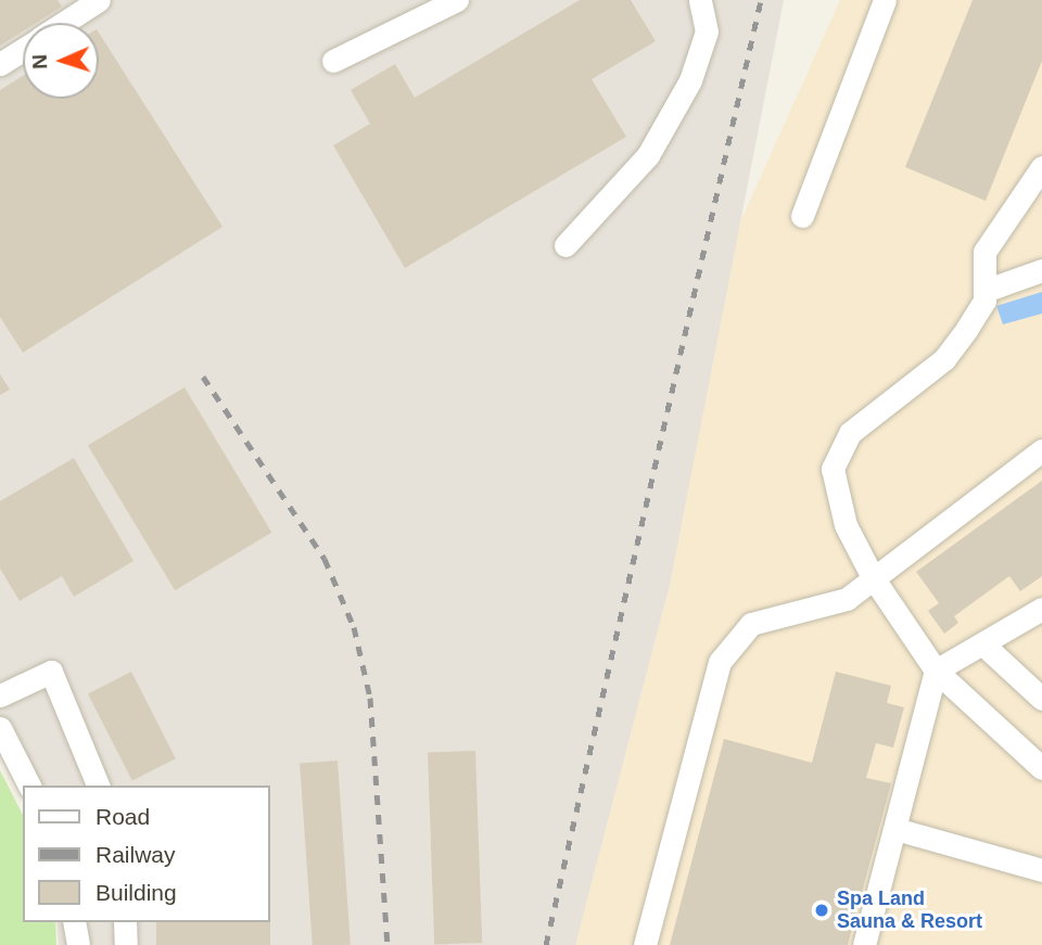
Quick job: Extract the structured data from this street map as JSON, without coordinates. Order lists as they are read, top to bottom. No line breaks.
{"places":["Spa Land Sauna & Resort"],"legend":["Road","Railway","Building"],"north":"left"}
